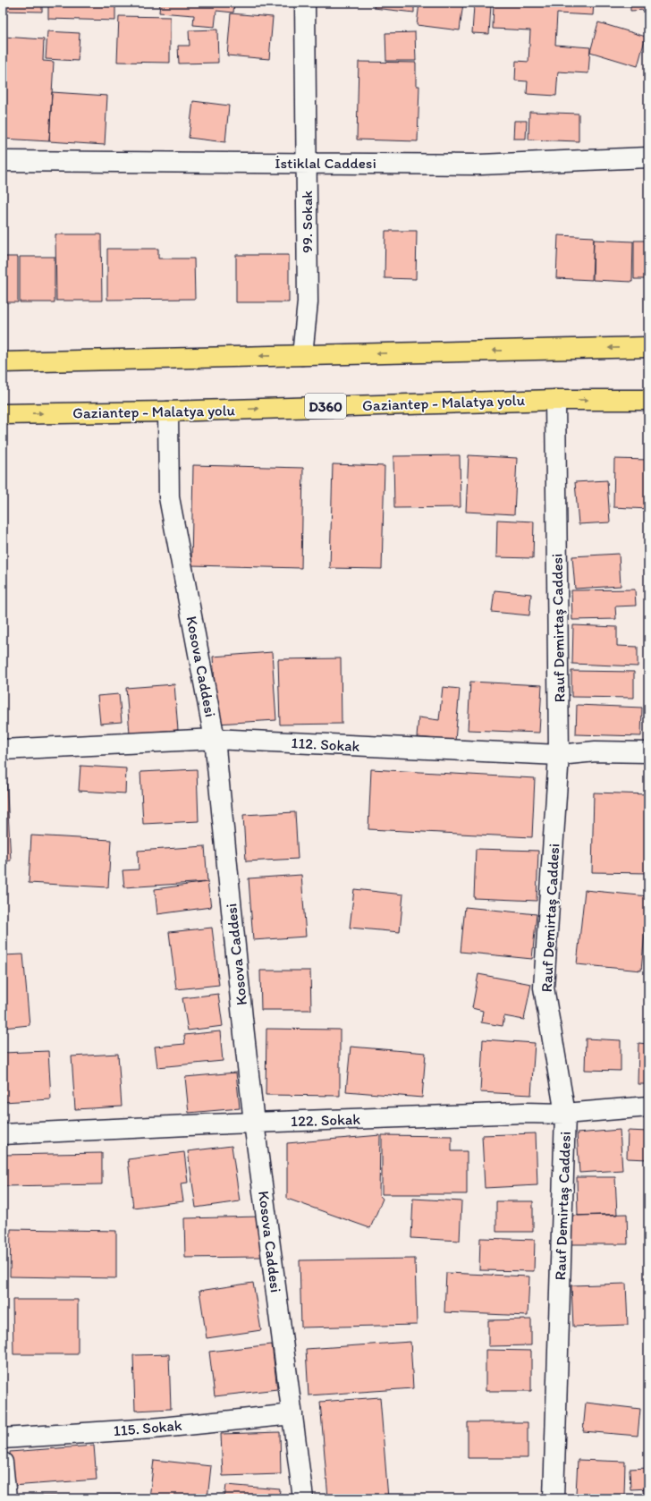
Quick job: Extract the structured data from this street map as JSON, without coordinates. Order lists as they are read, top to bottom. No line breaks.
{"streets":{"highway":["Gaziantep - Malatya yolu","D360"],"street":["İstiklal Caddesi","99. Sokak","Rauf Demirtaş Caddesi","Kosova Caddesi","112. Sokak","122. Sokak","115. Sokak"]},"crossings":[["İstiklal Caddesi","99. Sokak"],["Gaziantep - Malatya yolu","Rauf Demirtaş Caddesi"],["Gaziantep - Malatya yolu","Kosova Caddesi"],["Rauf Demirtaş Caddesi","112. Sokak"],["Rauf Demirtaş Caddesi","122. Sokak"],["Kosova Caddesi","112. Sokak"],["Kosova Caddesi","122. Sokak"],["Kosova Caddesi","115. Sokak"]]}
